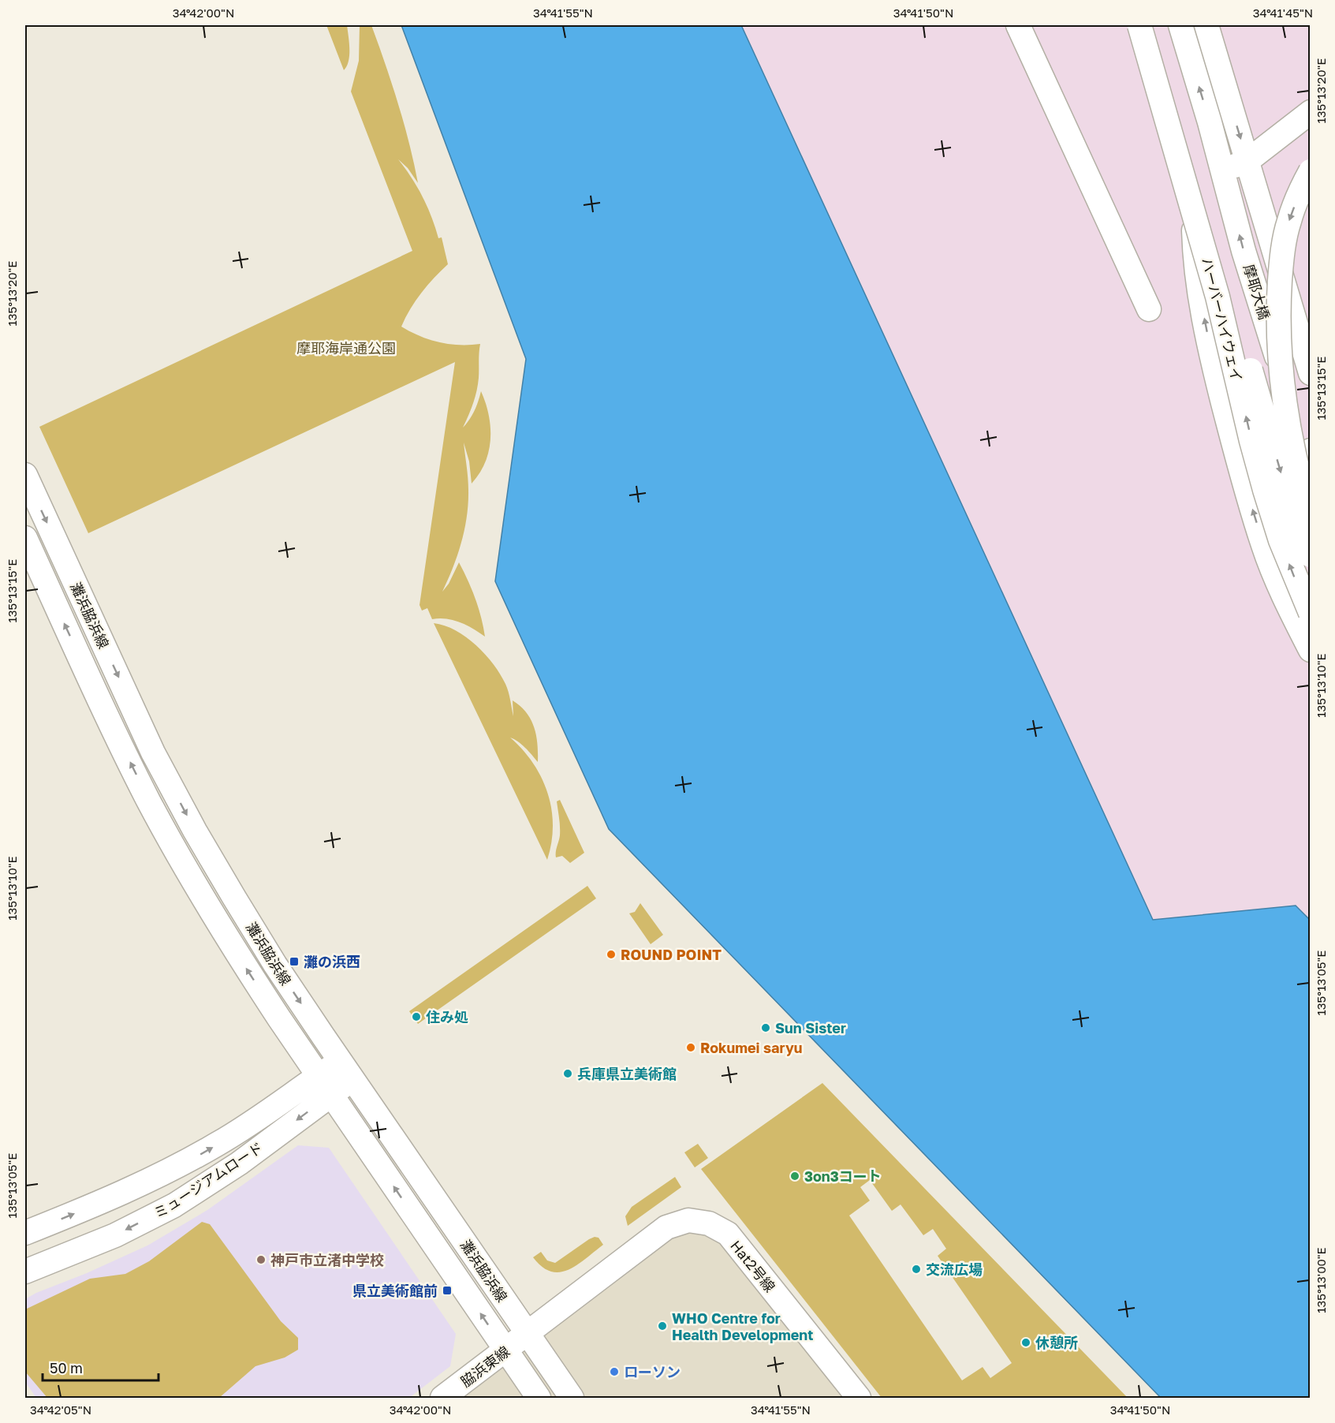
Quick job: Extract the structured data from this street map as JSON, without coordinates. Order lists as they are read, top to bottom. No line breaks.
{"streets":{"street":["摩耶大橋","ハーバーハイウェイ","灘浜脇浜線","ミュージアムロード","Hat2号線","脇浜東線"]},"crossings":[["灘浜脇浜線","ミュージアムロード"],["灘浜脇浜線","Hat2号線"],["灘浜脇浜線","脇浜東線"],["Hat2号線","脇浜東線"]],"parks":["摩耶海岸通公園"],"places":{"other":["ROUND POINT","住み処","Sun Sister","Rokumei saryu","兵庫県立美術館","3on3コート","神戸市立渚中学校","交流広場","WHO Centre for Health Development","休憩所","ローソン"],"transit":["灘の浜西","県立美術館前"]},"scale_bar":"50 m","coordinates":["34°42'00\"N","34°41'55\"N","34°41'50\"N","34°41'45\"N","135°13'20\"E","135°13'15\"E","135°13'10\"E","135°13'05\"E","135°13'00\"E","34°42'05\"N"]}
